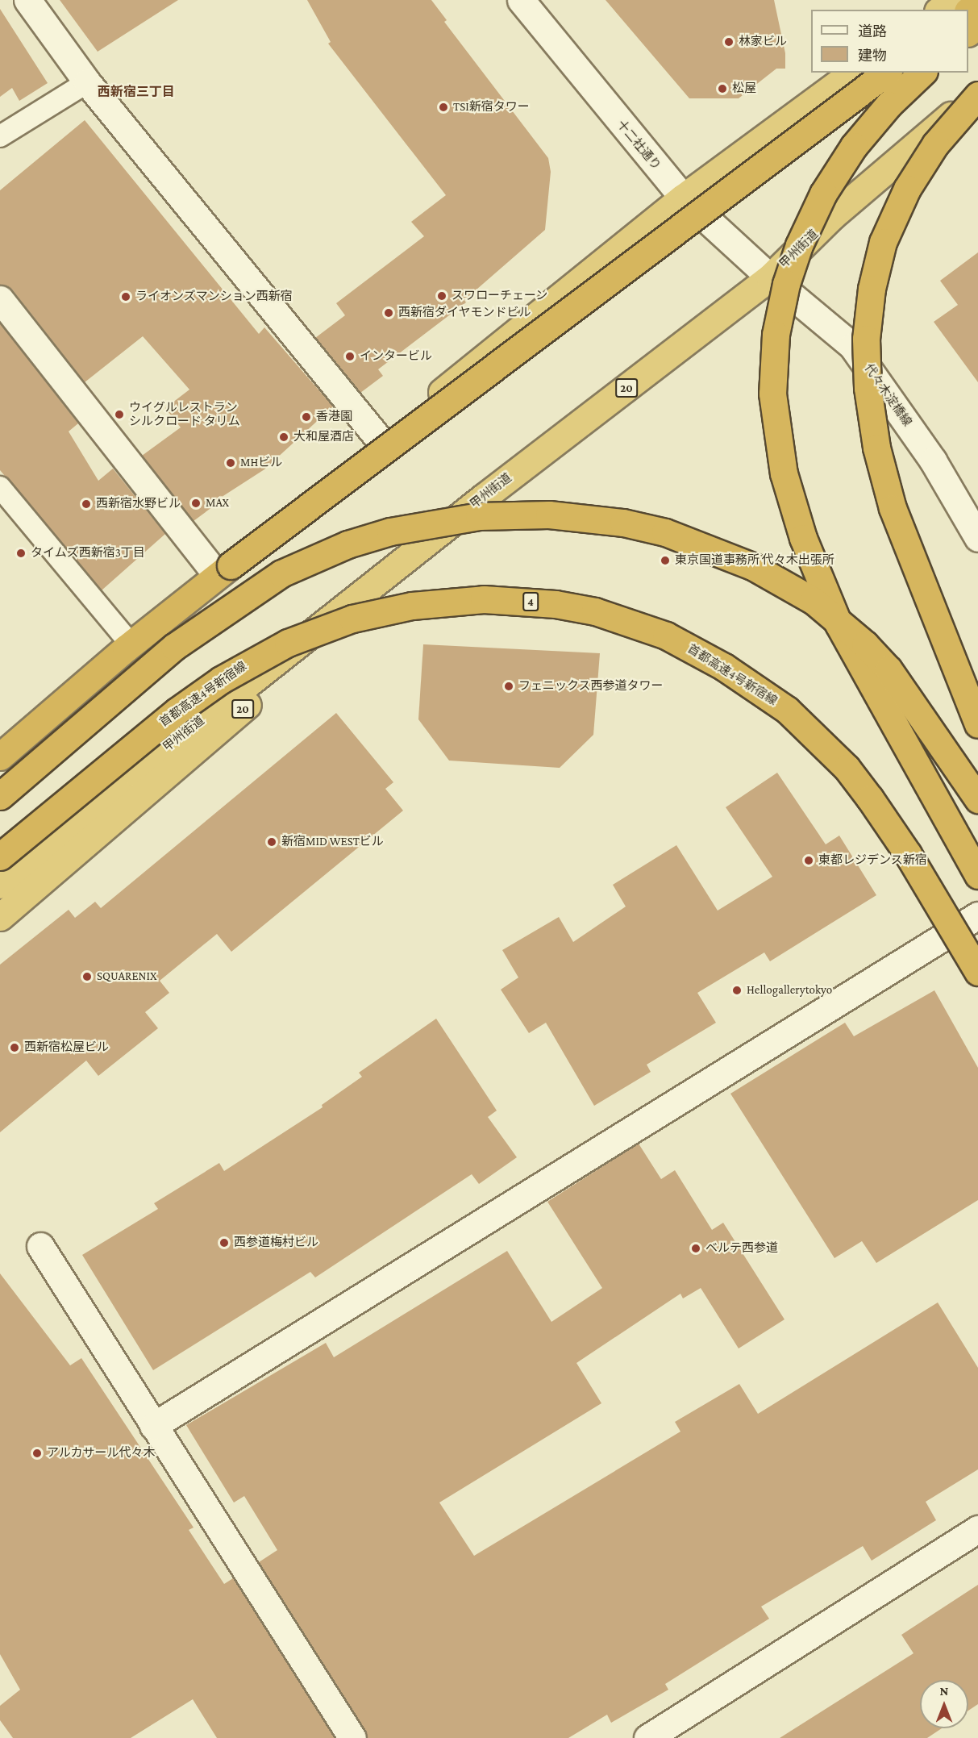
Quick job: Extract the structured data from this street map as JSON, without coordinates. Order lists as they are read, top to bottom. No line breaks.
{"streets":{"highway":["甲州街道","20","4","首都高速4号新宿線"],"street":["十二社通り","代々木淀橋線"]},"crossings":[["十二社通り","甲州街道"],["十二社通り","代々木淀橋線"],["甲州街道","20"],["甲州街道","代々木淀橋線"]],"districts":["西新宿三丁目"],"places":["林家ビル","松屋","TSI新宿タワー","スワローチェーン","ライオンズマンション西新宿","西新宿ダイヤモンドビル","インタービル","ウイグルレストラン シルクロード タリム","香港園","大和屋酒店","MHビル","MAX","西新宿水野ビル","タイムズ西新宿3丁目","東京国道事務所 代々木出張所","フェニックス西参道タワー","新宿MID WESTビル","東都レジデンス新宿","SQUARENIX","Hellogallerytokyo","西新宿松屋ビル","西参道梅村ビル","ベルテ西参道","アルカサール代々木"],"legend":["道路","建物"],"north":"top"}
